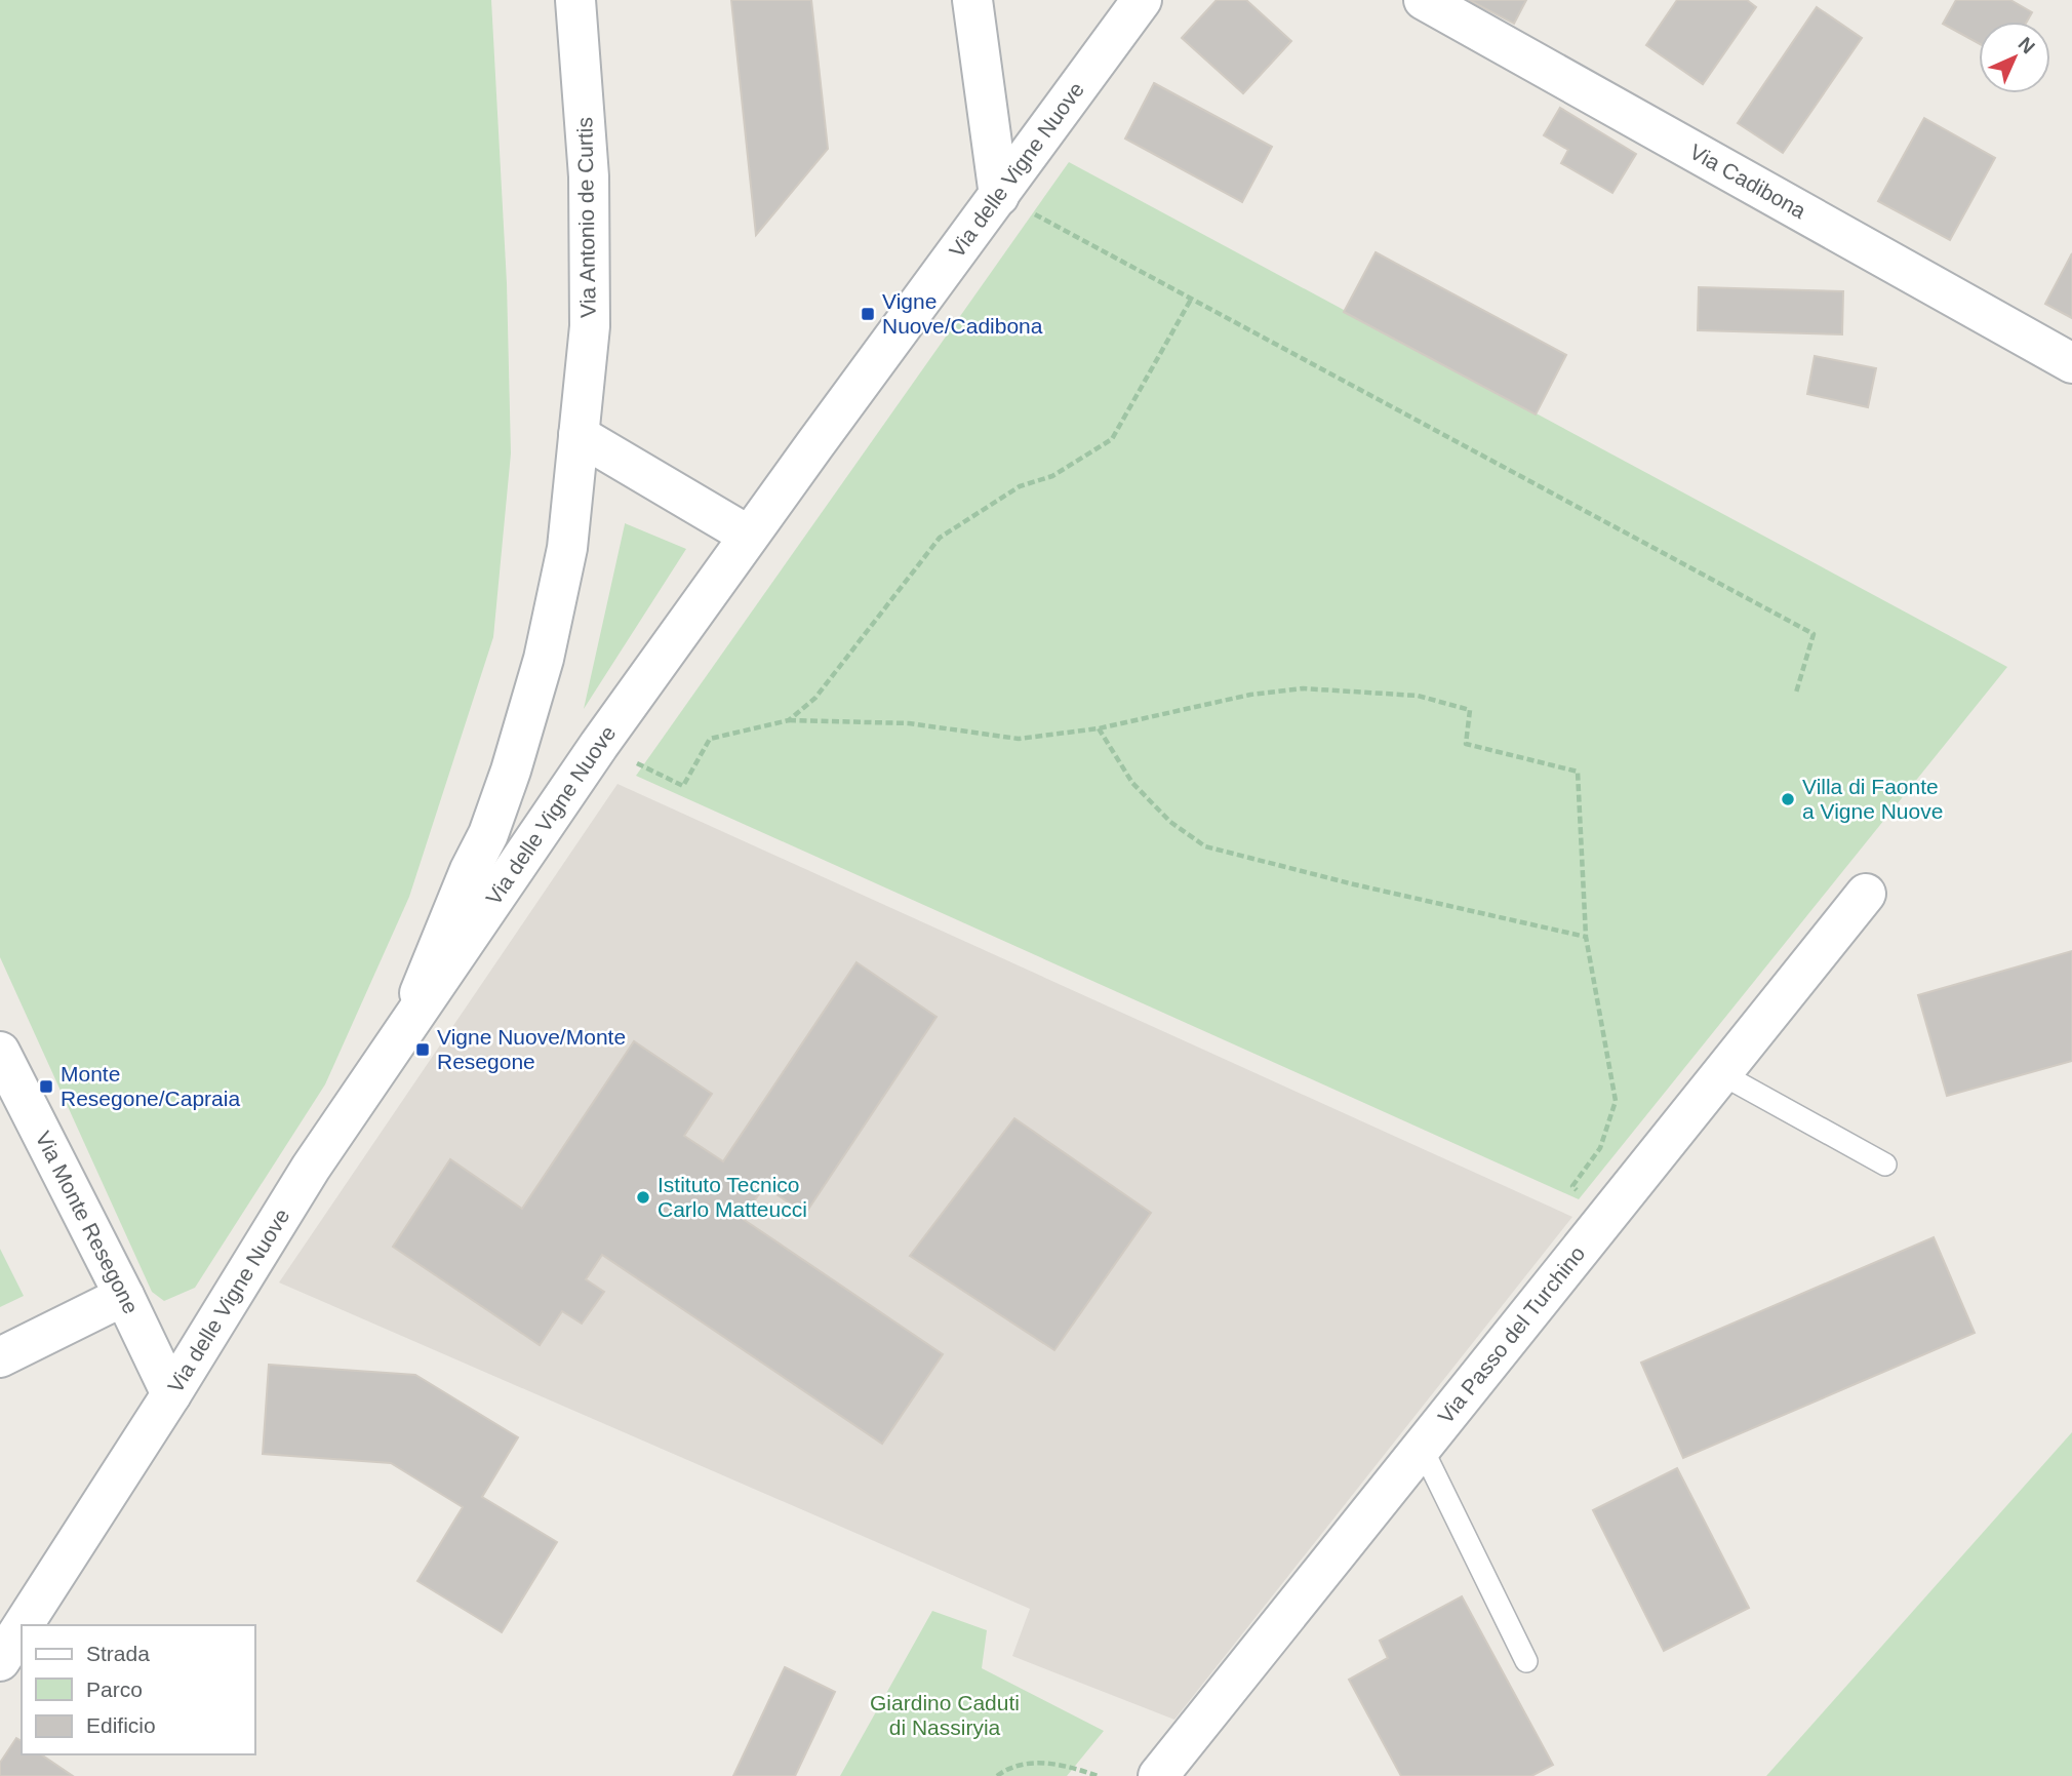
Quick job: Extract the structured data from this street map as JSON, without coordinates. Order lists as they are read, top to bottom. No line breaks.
{"streets":{"street":["Via delle Vigne Nuove","Via Cadibona","Via Antonio de Curtis","Via Monte Resegone","Via Passo del Turchino"]},"crossings":[["Via delle Vigne Nuove","Via Antonio de Curtis"],["Via delle Vigne Nuove","Via Monte Resegone"]],"parks":["Giardino Caduti di Nassiryia"],"places":{"transit":["Vigne Nuove/Cadibona","Vigne Nuove/Monte Resegone","Monte Resegone/Capraia"],"other":["Villa di Faonte a Vigne Nuove","Istituto Tecnico Carlo Matteucci"]},"legend":["Strada","Parco","Edificio"],"north":"top right"}
